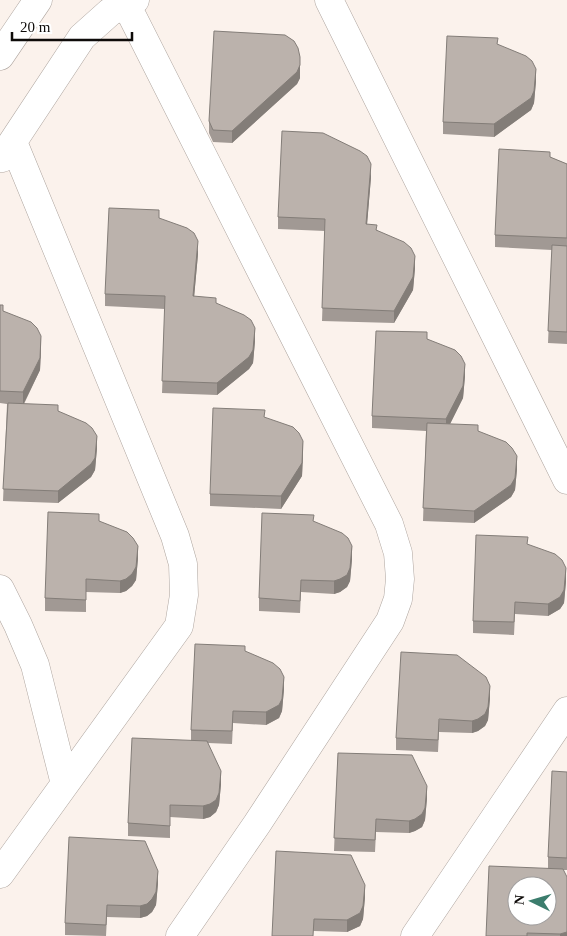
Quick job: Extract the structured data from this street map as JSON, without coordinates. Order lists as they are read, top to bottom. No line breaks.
{"scale_bar":"20 m","north":"left"}
